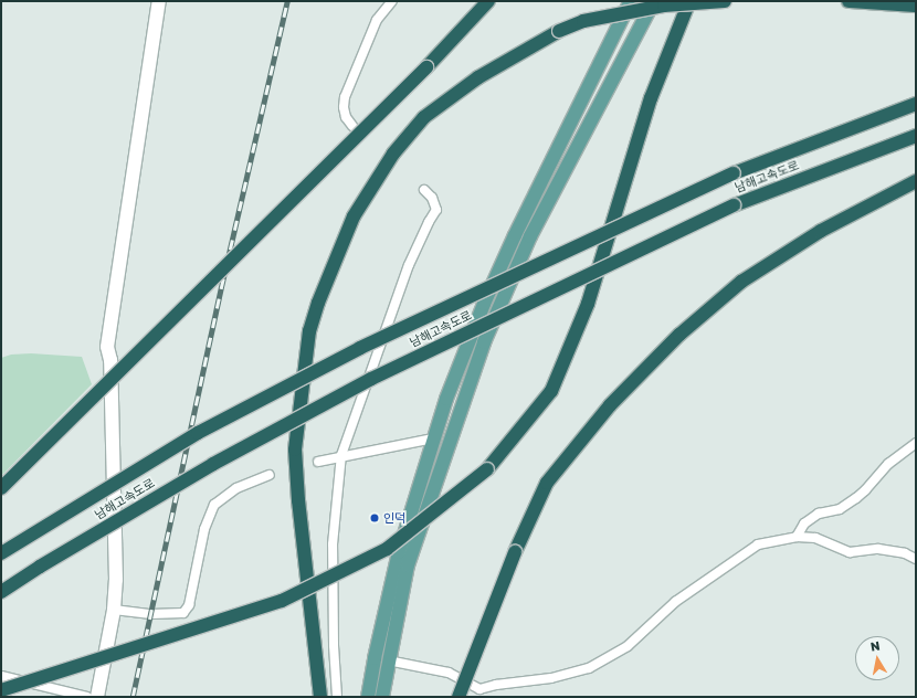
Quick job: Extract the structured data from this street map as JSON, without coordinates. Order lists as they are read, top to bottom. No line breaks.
{"streets":{"highway":["남해고속도로"]},"places":["인덕"],"north":"top"}
